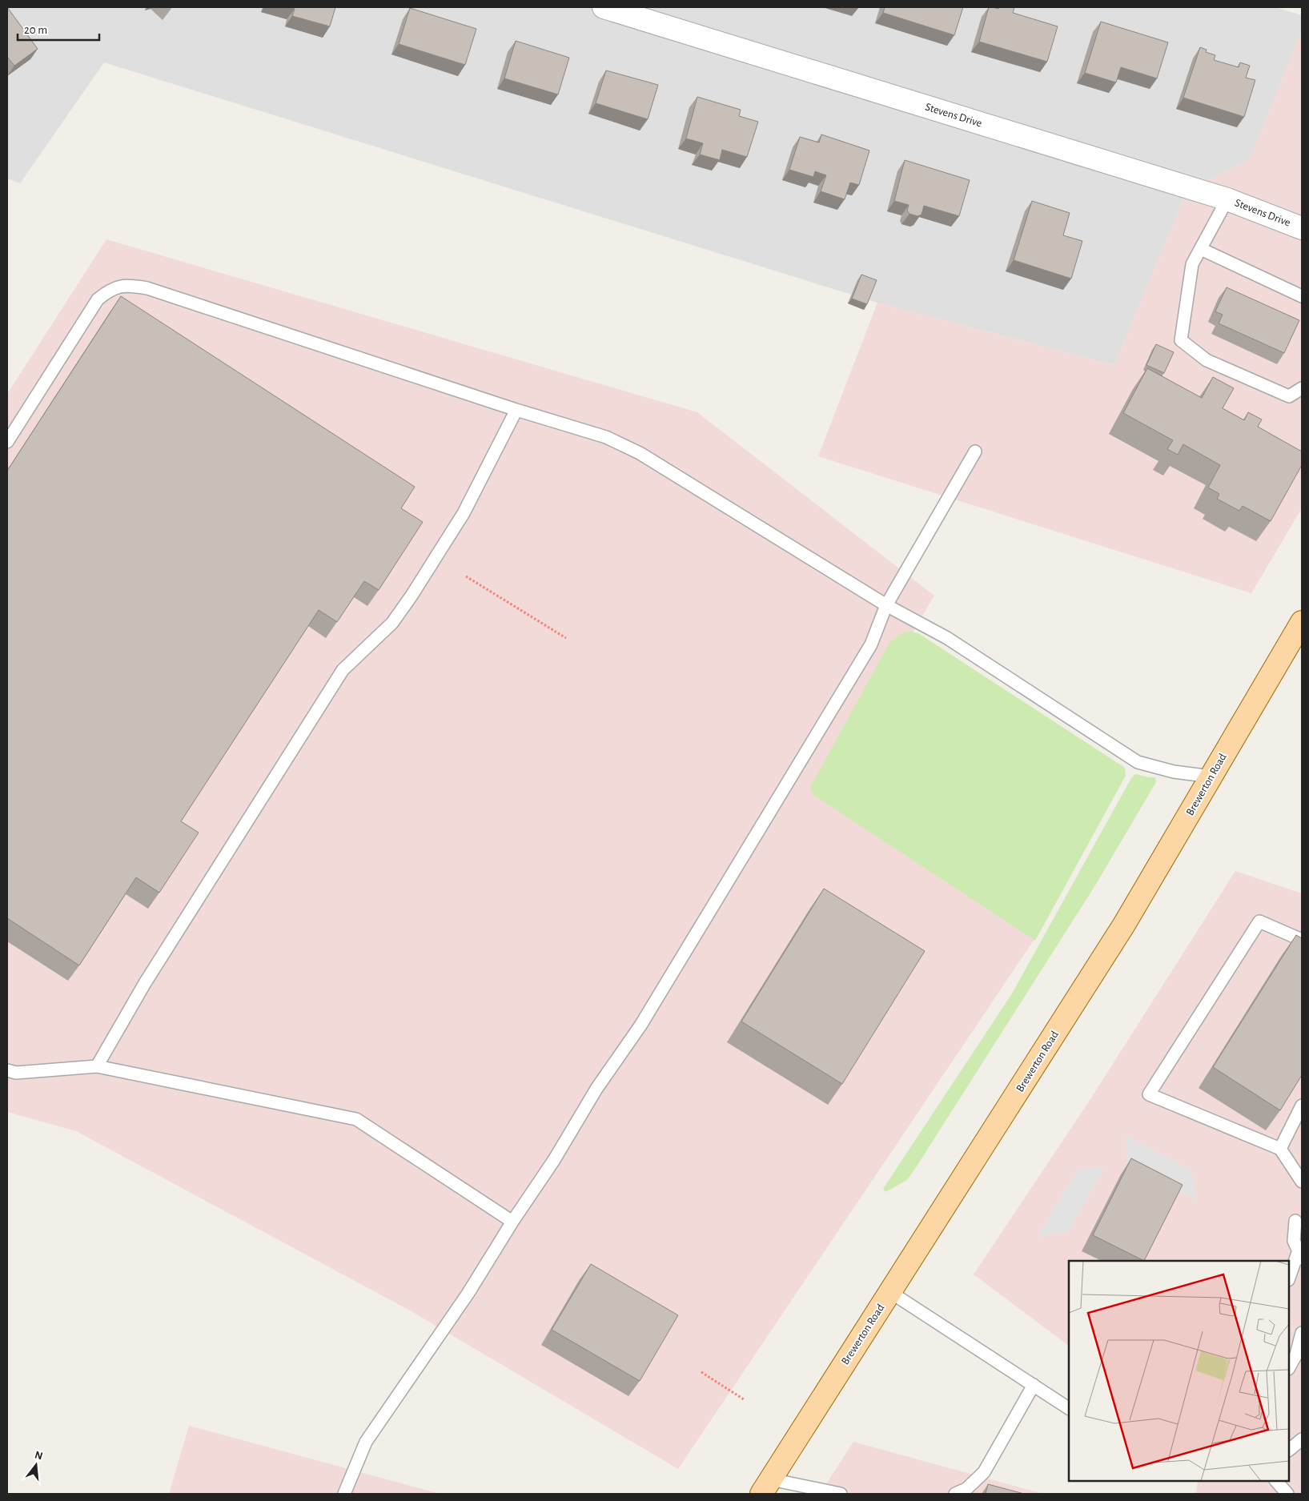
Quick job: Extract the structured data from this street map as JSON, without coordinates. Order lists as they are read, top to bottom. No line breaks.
{"streets":{"main road":["Brewerton Road"],"street":["Stevens Drive"]},"scale_bar":"20 m","north":"top"}
